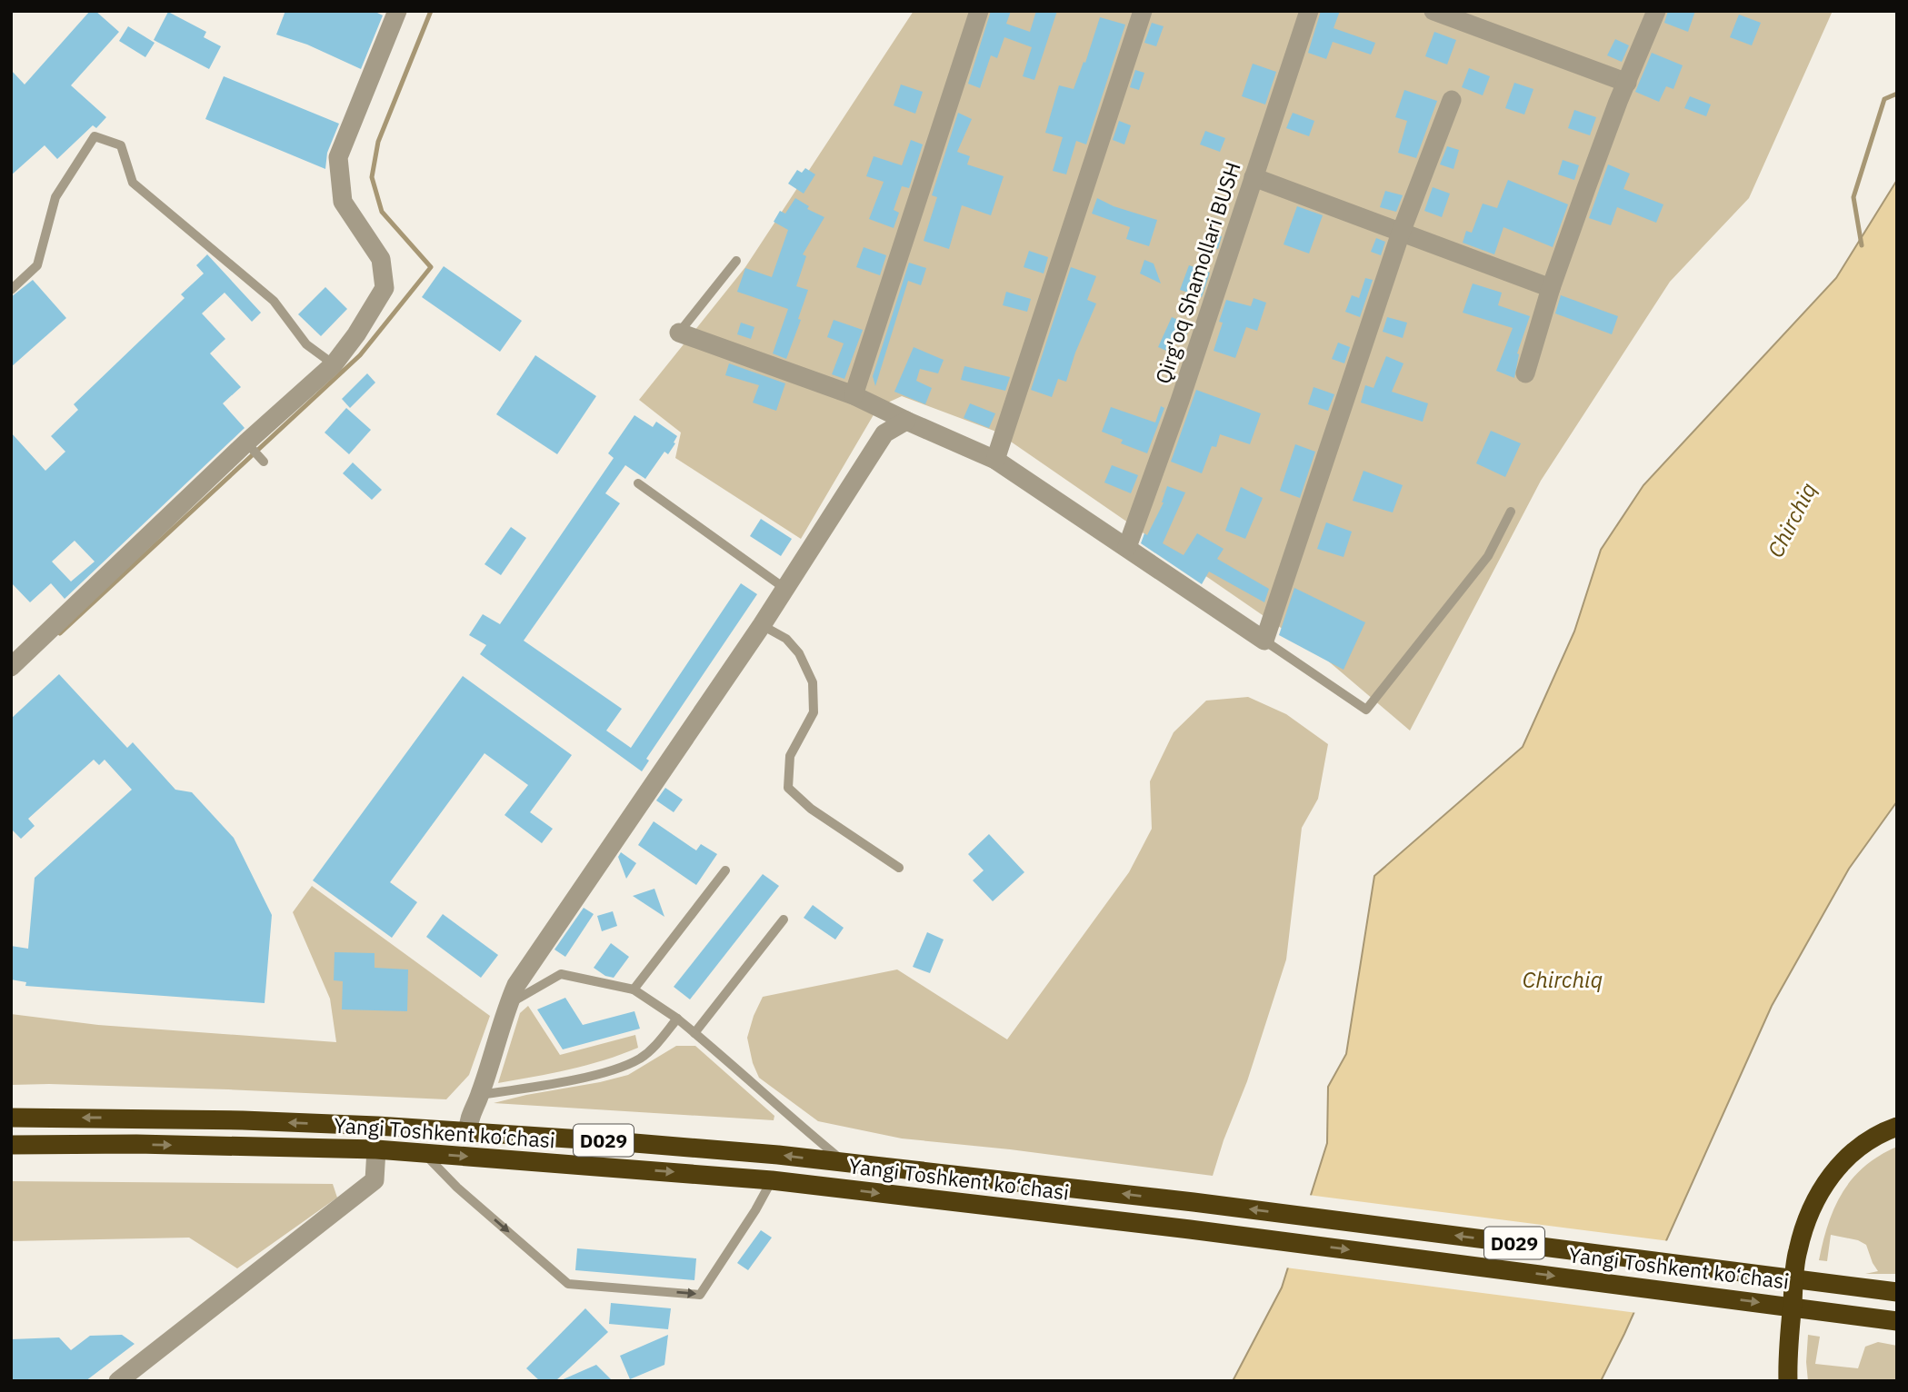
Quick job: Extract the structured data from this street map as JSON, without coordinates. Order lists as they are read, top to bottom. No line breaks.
{"streets":{"highway":["Yangi Toshkent ko‘chasi","D029"],"street":["Qirg'oq Shamollari BUSH"]},"water":["Chirchiq"]}
